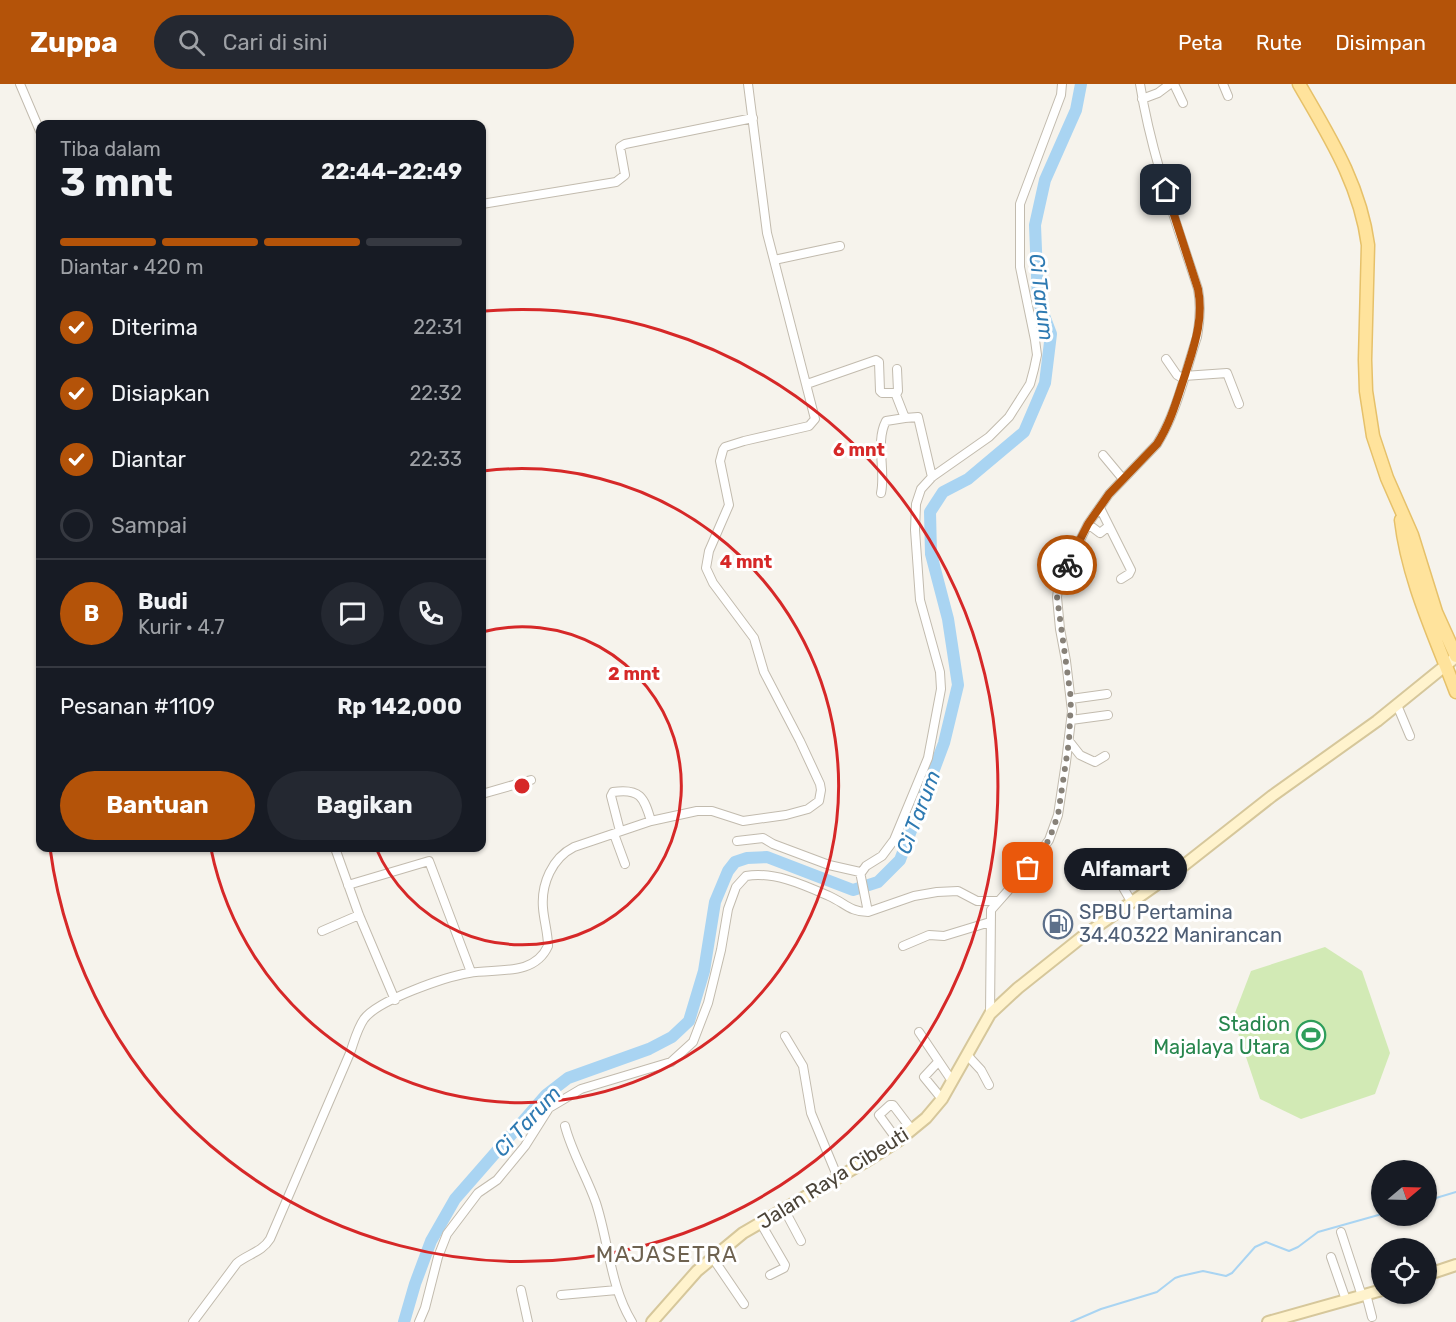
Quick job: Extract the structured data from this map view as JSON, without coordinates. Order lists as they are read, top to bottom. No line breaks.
{"streets":{"main road":["Jalan Raya Cibeuti"]},"districts":["MAJASETRA"],"water":["Ci Tarum"],"places":{"other":["Alfamart"],"fuel station":["SPBU Pertamina 34.40322 Manirancan"],"sports":["Stadion Majalaya Utara"]},"north":"right","page":{"header":"Zuppa","search":"Cari di sini","nav":["Peta","Rute","Disimpan"],"heading":["3 mnt","Tiba dalam","22:44–22:49"],"panel":["Budi","Kurir · 4.7","Pesanan #1109","Rp 142,000"],"bar":"Diantar · 420 m","list":[["Diterima","22:31"],["Disiapkan","22:32"],["Diantar","22:33"],"Sampai"],"round":"B","buttons":["Bantuan","Bagikan"],"bubble":"Alfamart"},"rings":["6 mnt","4 mnt","2 mnt"]}
